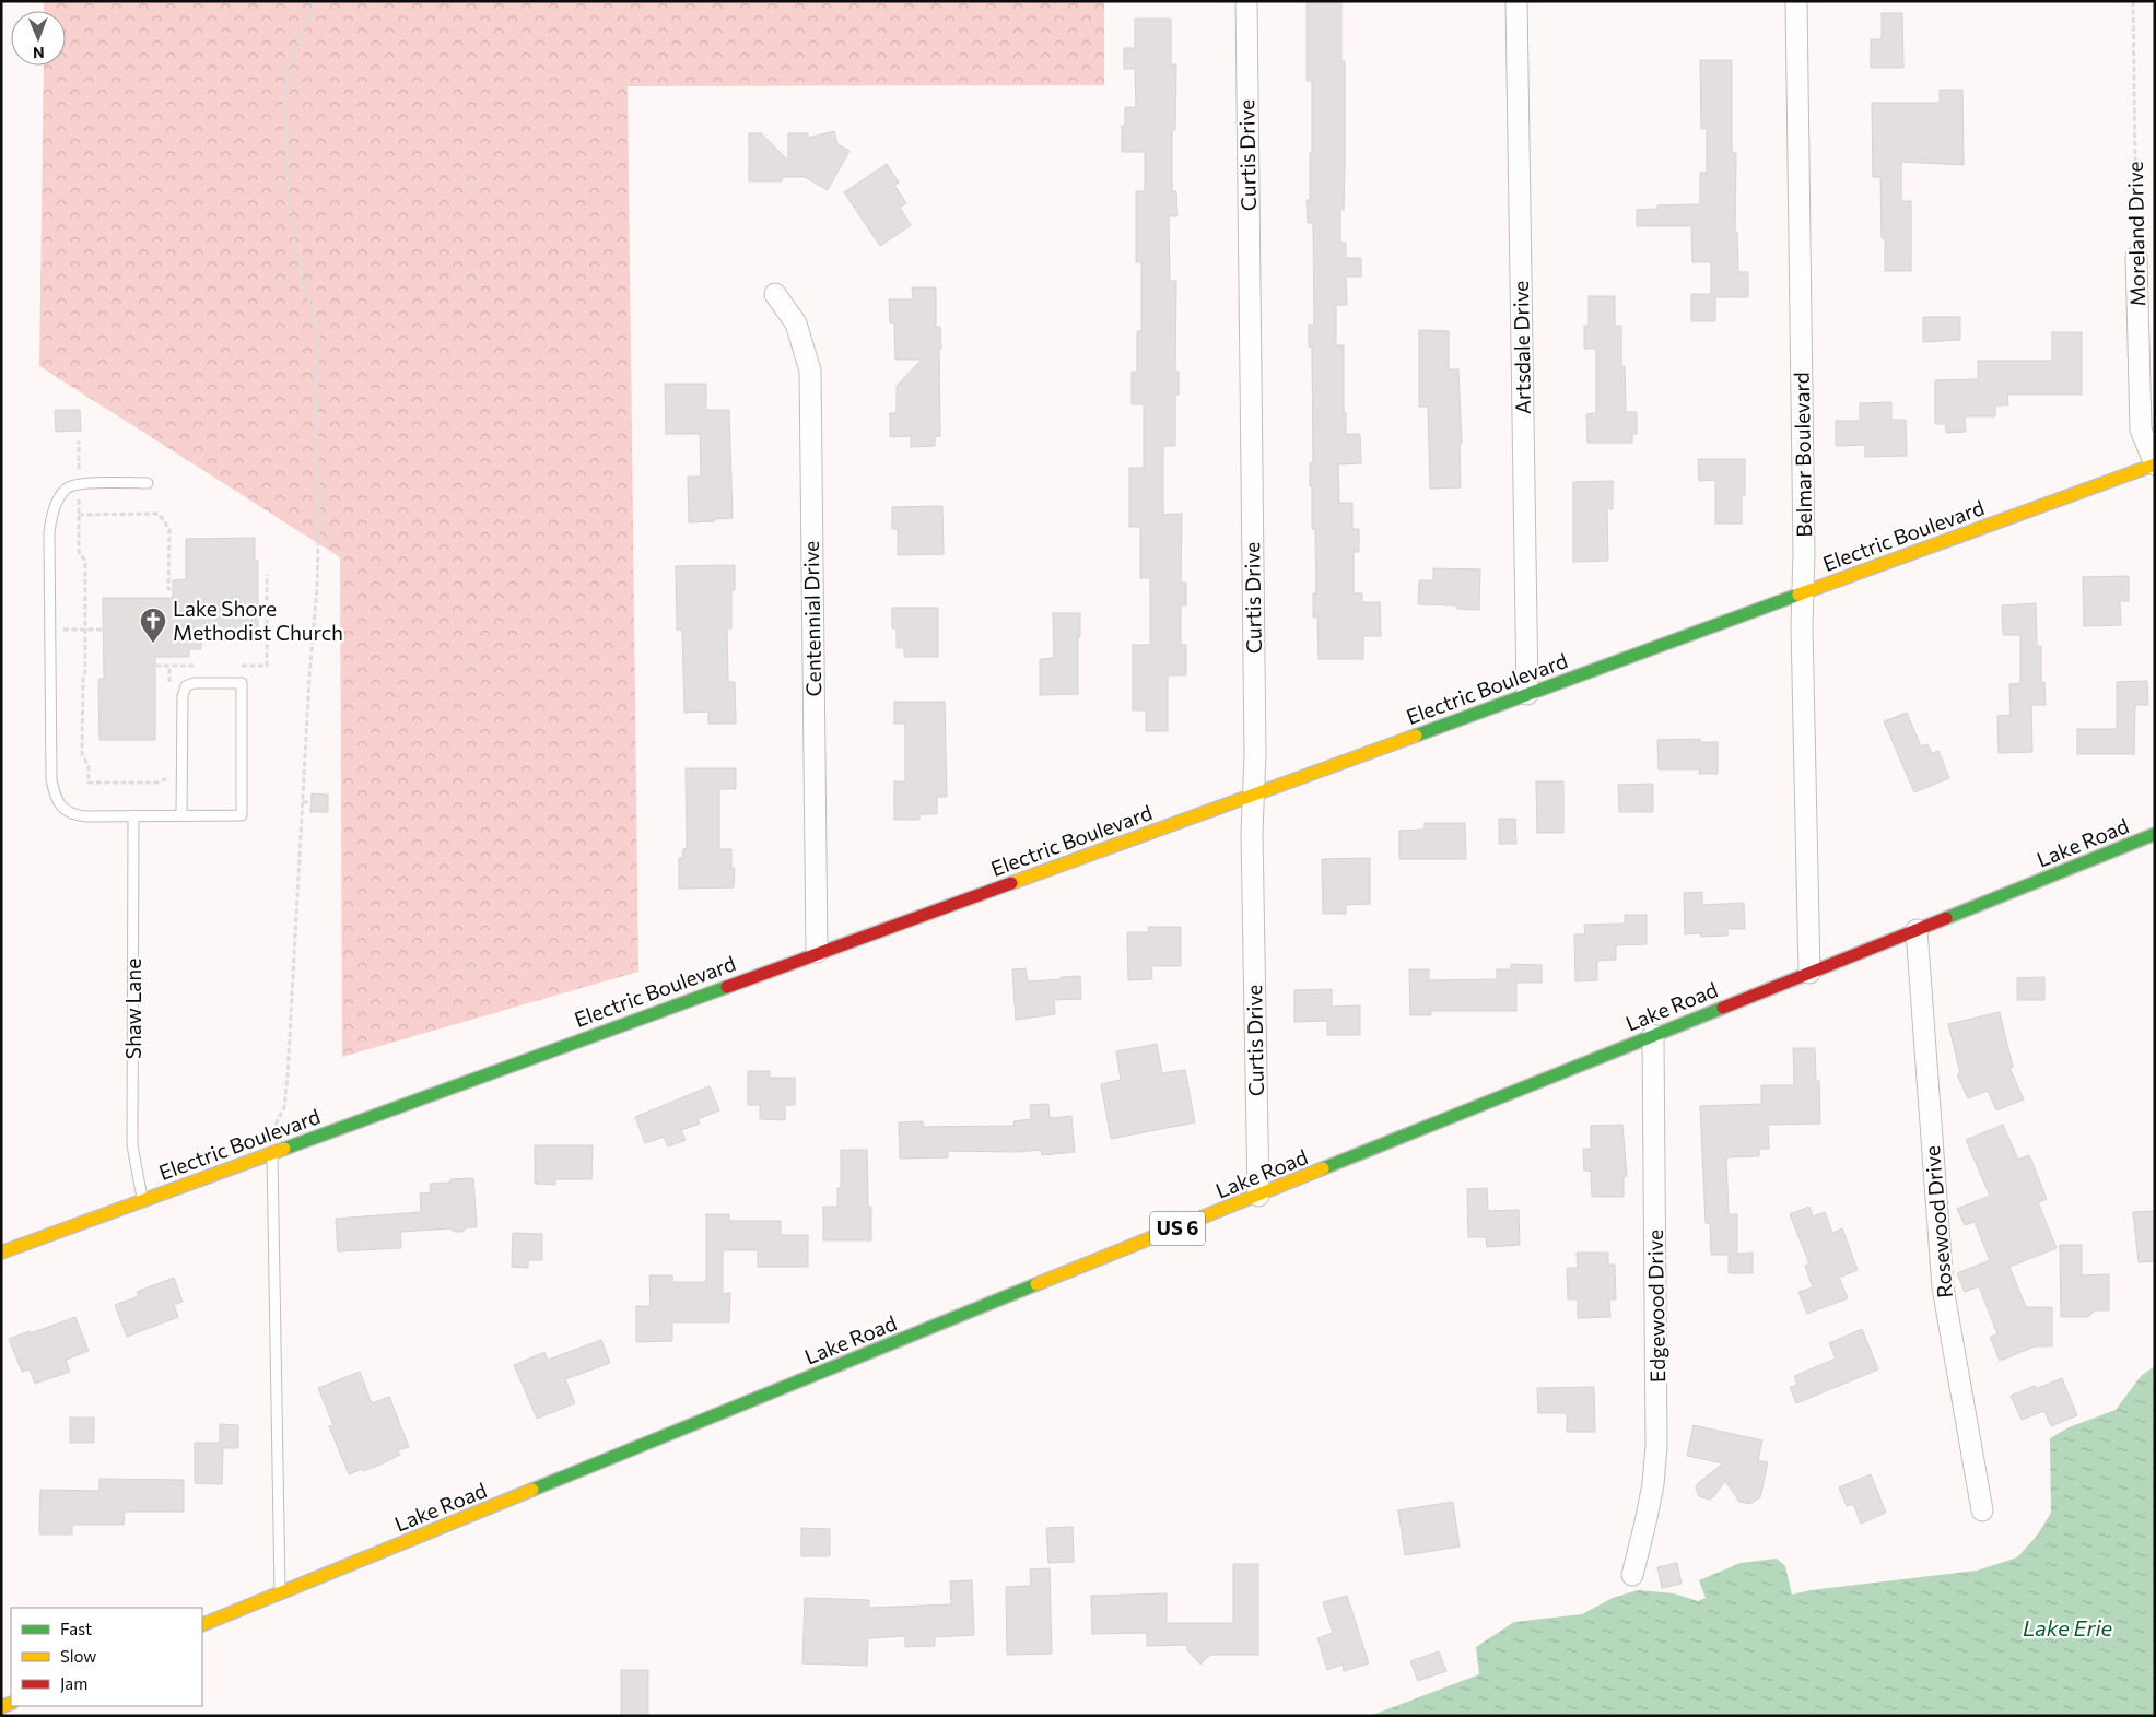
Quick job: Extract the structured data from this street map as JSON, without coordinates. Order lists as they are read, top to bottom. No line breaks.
{"streets":{"street":["Curtis Drive","Moreland Drive","Artsdale Drive","Belmar Boulevard","Electric Boulevard","Centennial Drive","Lake Road","Rosewood Drive","US 6","Edgewood Drive"],"lane":["Shaw Lane"]},"crossings":[["Curtis Drive","Electric Boulevard"],["Curtis Drive","Lake Road"],["Moreland Drive","Electric Boulevard"],["Artsdale Drive","Electric Boulevard"],["Belmar Boulevard","Electric Boulevard"],["Belmar Boulevard","Lake Road"],["Electric Boulevard","Centennial Drive"],["Electric Boulevard","Shaw Lane"],["Lake Road","Rosewood Drive"],["Lake Road","Edgewood Drive"]],"water":["Lake Erie"],"places":{"church":["Lake Shore Methodist Church"]},"legend":["Fast","Slow","Jam"],"north":"bottom"}
